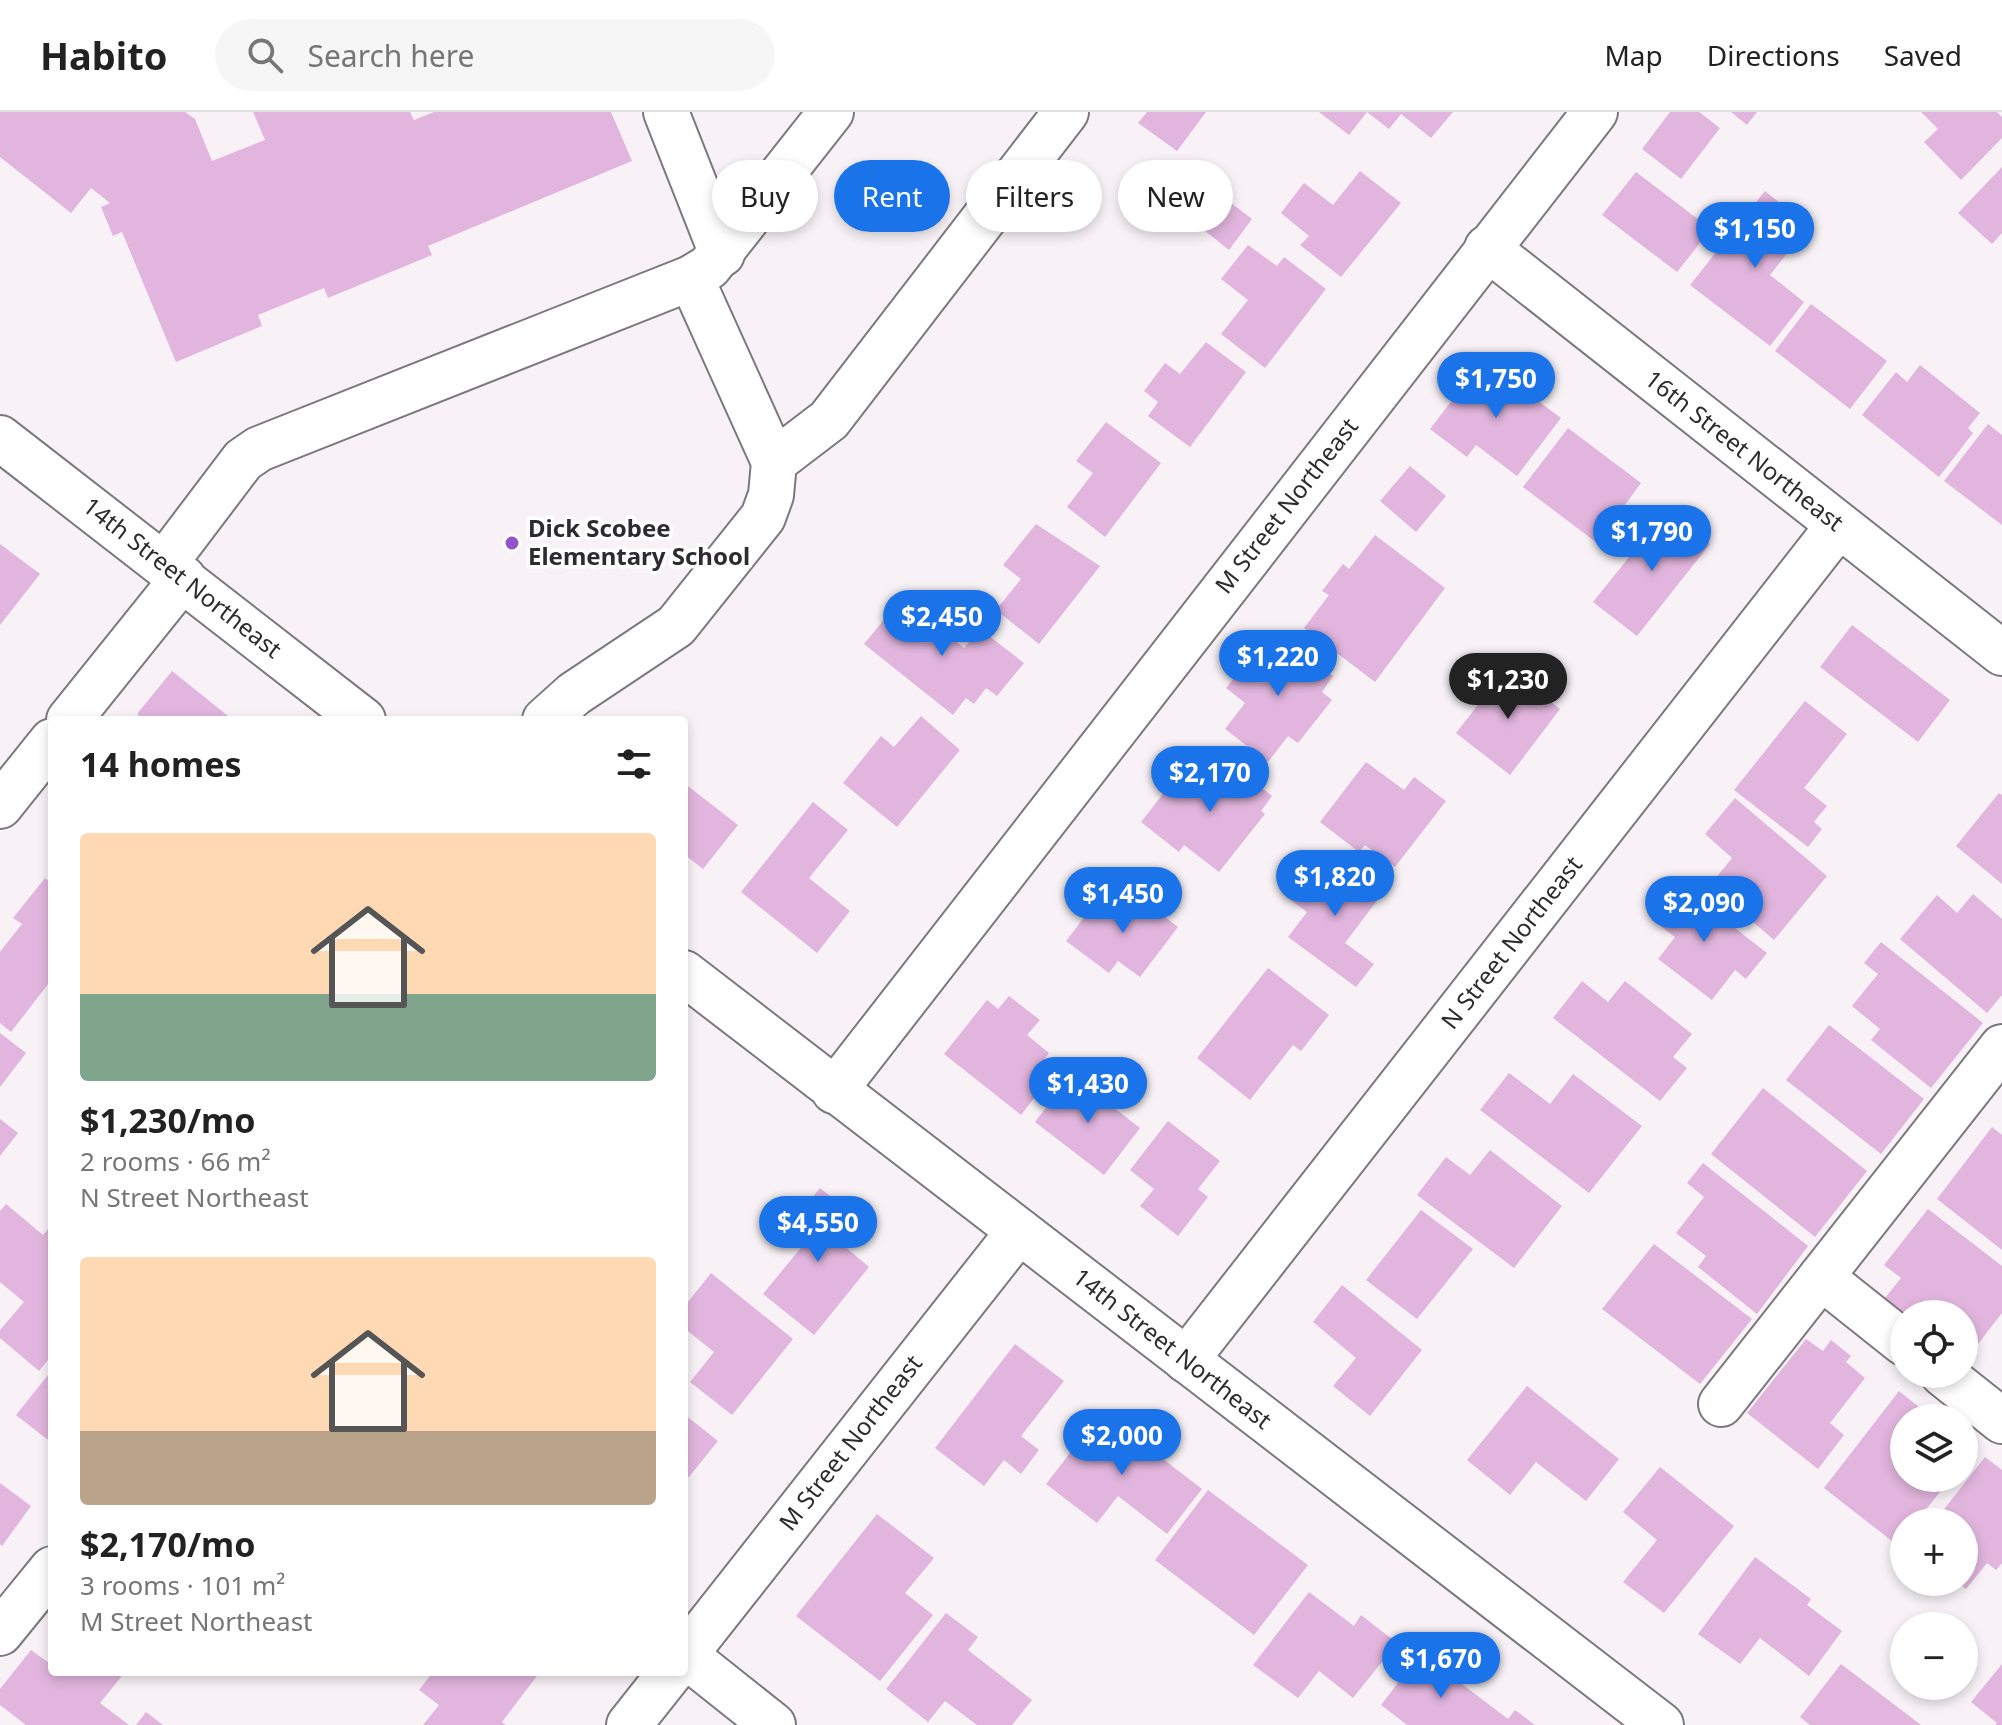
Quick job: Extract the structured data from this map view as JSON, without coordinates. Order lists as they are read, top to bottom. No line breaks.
{"streets":{"street":["16th Street Northeast","M Street Northeast","14th Street Northeast","N Street Northeast"]},"crossings":[["16th Street Northeast","M Street Northeast"],["16th Street Northeast","N Street Northeast"],["M Street Northeast","14th Street Northeast"],["14th Street Northeast","N Street Northeast"]],"places":["Dick Scobee Elementary School"],"page":{"header":"Habito","search":"Search here","nav":["Map","Directions","Saved"],"chip":["Buy","Rent","Filters","New"],"price":["$1,150","$1,750","$1,790","$2,450","$1,220","$1,230","$2,170","$1,820","$1,450","$2,090","$1,430","$4,550","$2,000","$1,670"],"heading":"14 homes","list":[{"name":"$1,230/mo","note":"2 rooms · 66 m² · N Street Northeast"},{"name":"$2,170/mo","note":"3 rooms · 101 m² · M Street Northeast"}],"map_buttons":["+","−"]}}
